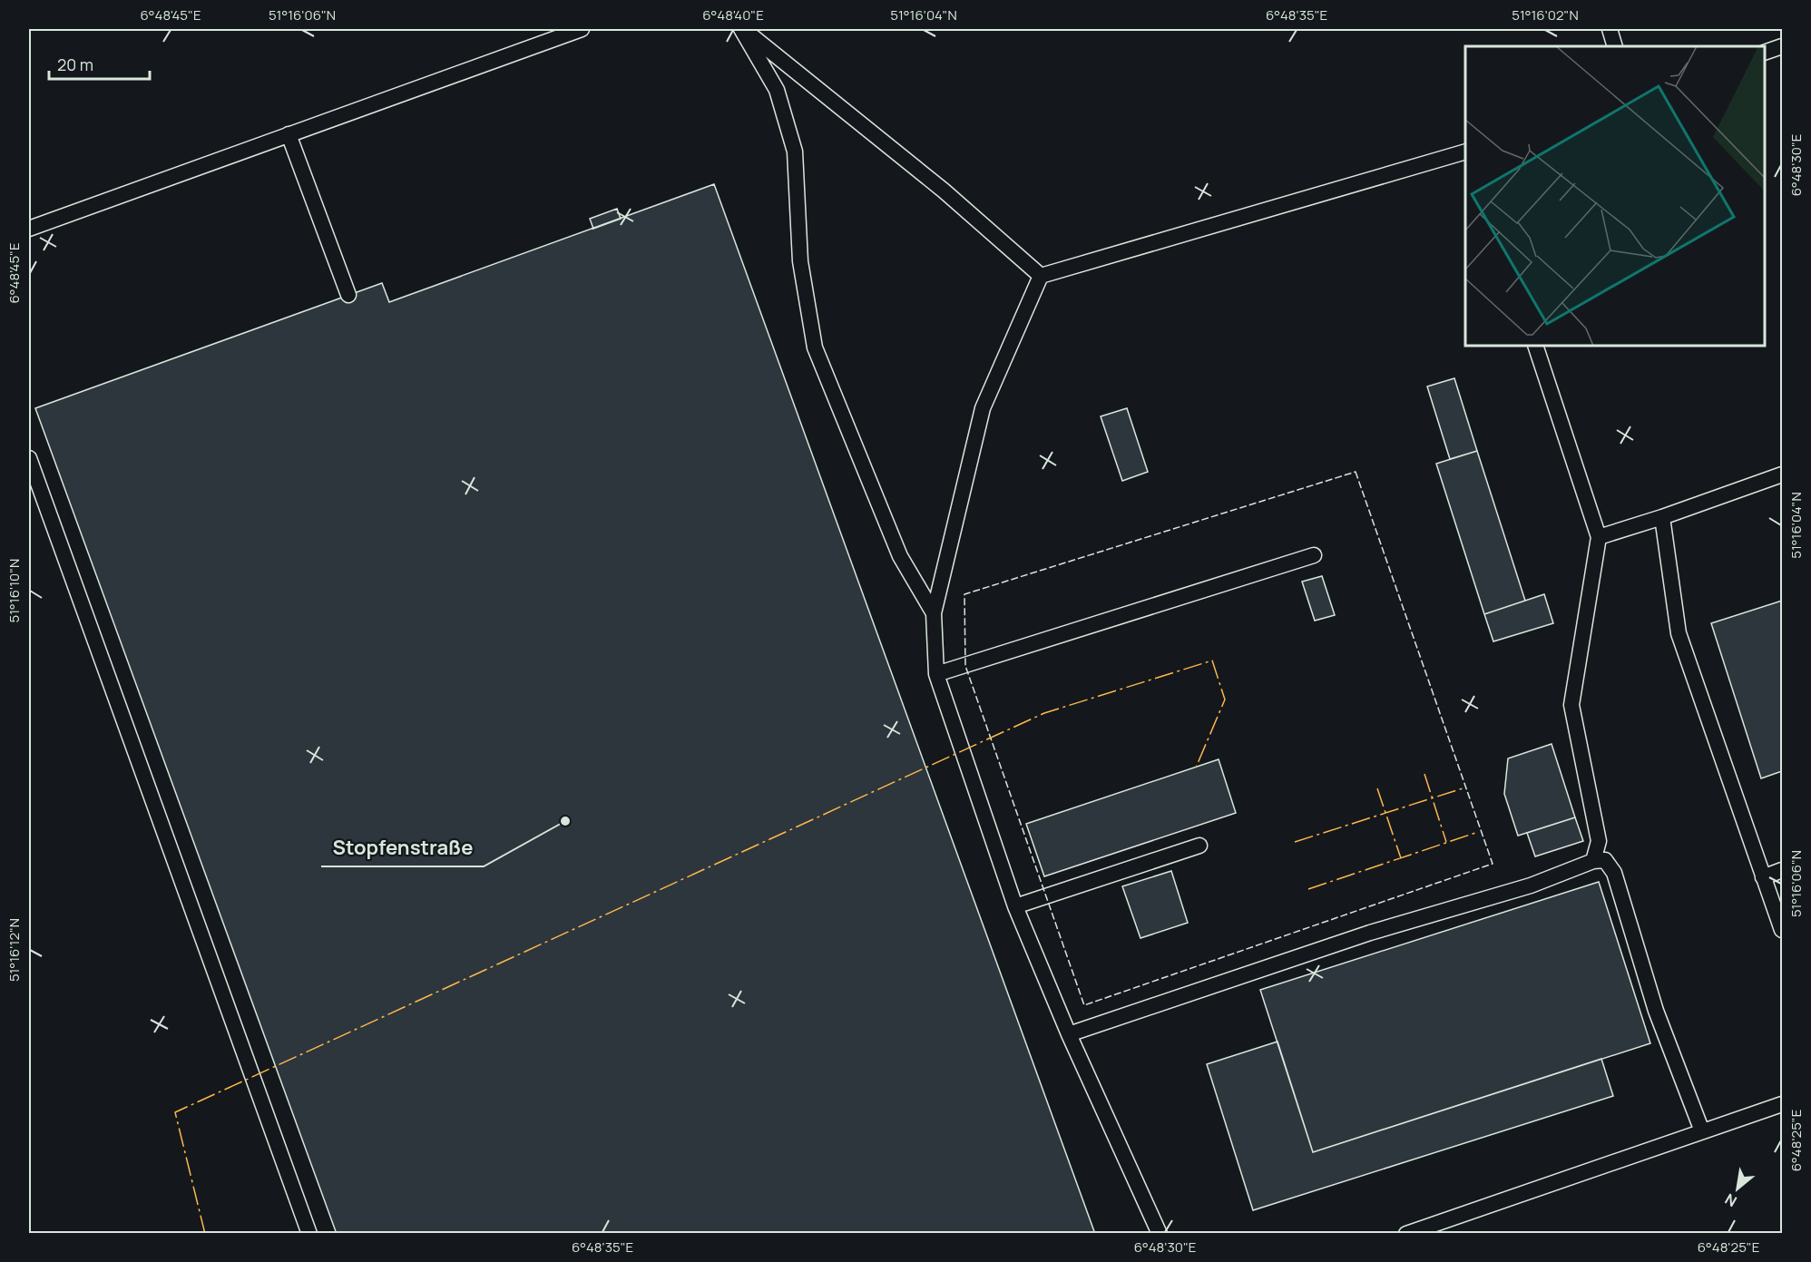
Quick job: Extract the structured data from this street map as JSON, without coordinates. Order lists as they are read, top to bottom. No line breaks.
{"places":["Stopfenstraße"],"scale_bar":"20 m","north":"bottom left","coordinates":["6°48'45\"E","51°16'06\"N","6°48'40\"E","51°16'04\"N","6°48'35\"E","51°16'02\"N","6°48'30\"E","51°16'10\"N","51°16'12\"N","6°48'25\"E"]}
